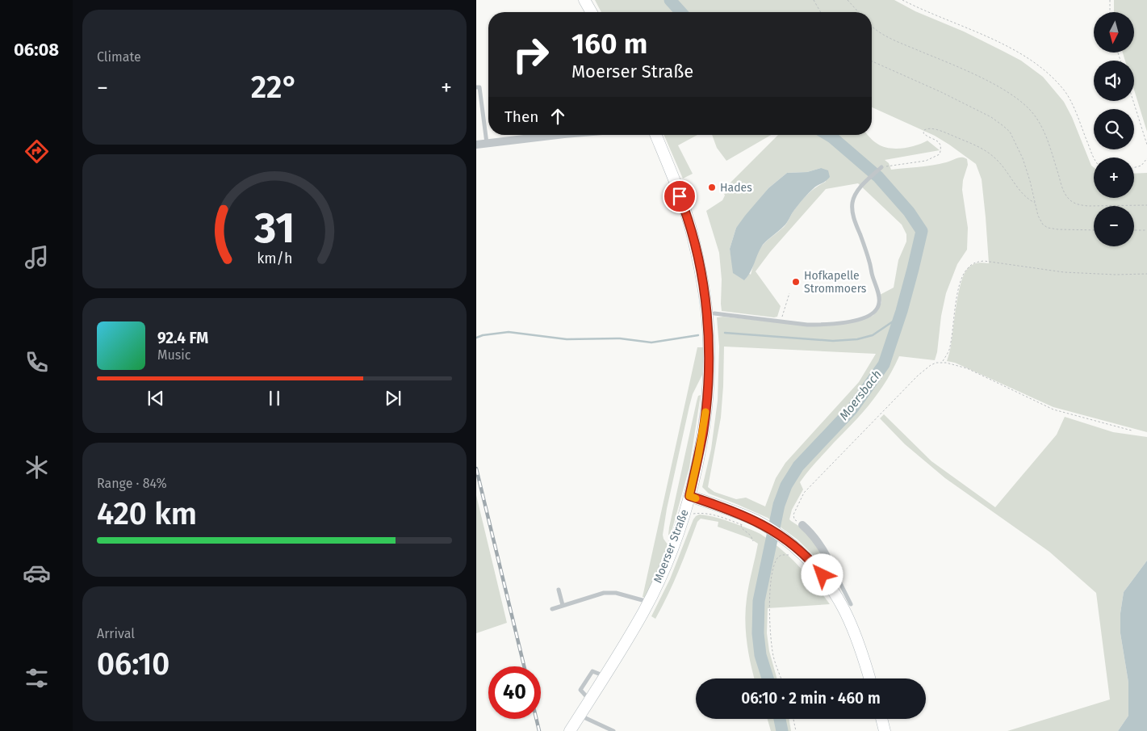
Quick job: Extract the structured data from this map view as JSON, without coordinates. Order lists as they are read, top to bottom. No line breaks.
{"streets":{"main road":["Moerser Straße"]},"water":["Moersbach"],"places":["Hades","Hofkapelle Strommoers"],"north":"bottom","page":{"tabs":"06:08","tile":["Climate",["Range · 84%","420 km"],["Arrival","06:10"]],"map_buttons":["+","−"],"turn":["160 m","Moerser Straße"],"heat":["−","22°","+"],"then":"Then","song":["92.4 FM","Music"],"limit":"40","trip":"06:10 · 2 min · 460 m","gauge":["31","km/h"]}}
